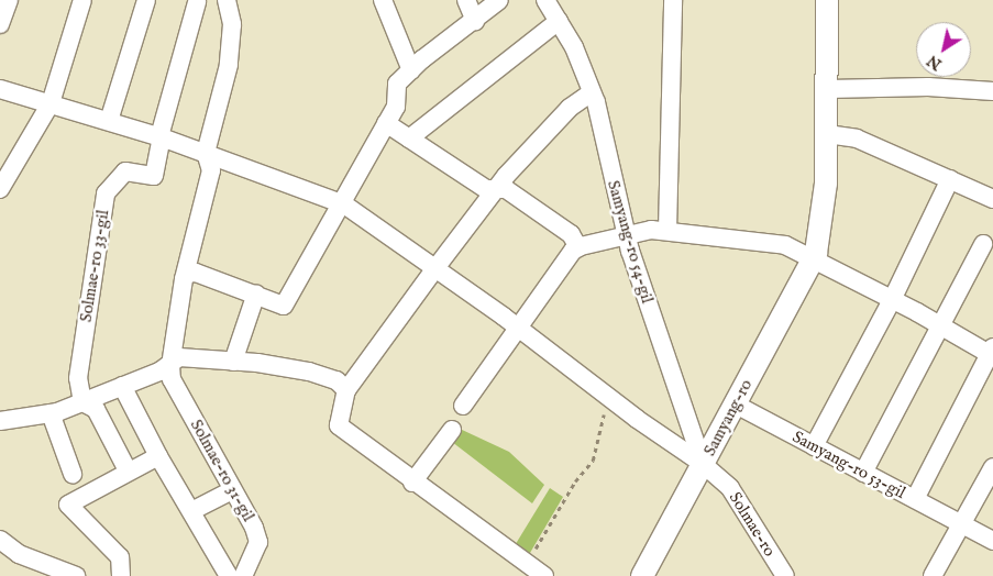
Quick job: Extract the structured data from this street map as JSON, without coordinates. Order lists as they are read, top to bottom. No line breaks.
{"streets":{"main road":["Samyang-ro"],"street":["Samyang-ro 54-gil","Solmae-ro 33-gil","Samyang-ro 53-gil","Solmae-ro 31-gil","Solmae-ro"]},"crossings":[["Samyang-ro 54-gil","Samyang-ro"],["Samyang-ro 54-gil","Solmae-ro"],["Solmae-ro 33-gil","Solmae-ro"],["Samyang-ro","Samyang-ro 53-gil"],["Samyang-ro","Solmae-ro"],["Solmae-ro 31-gil","Solmae-ro"]],"north":"bottom left"}
